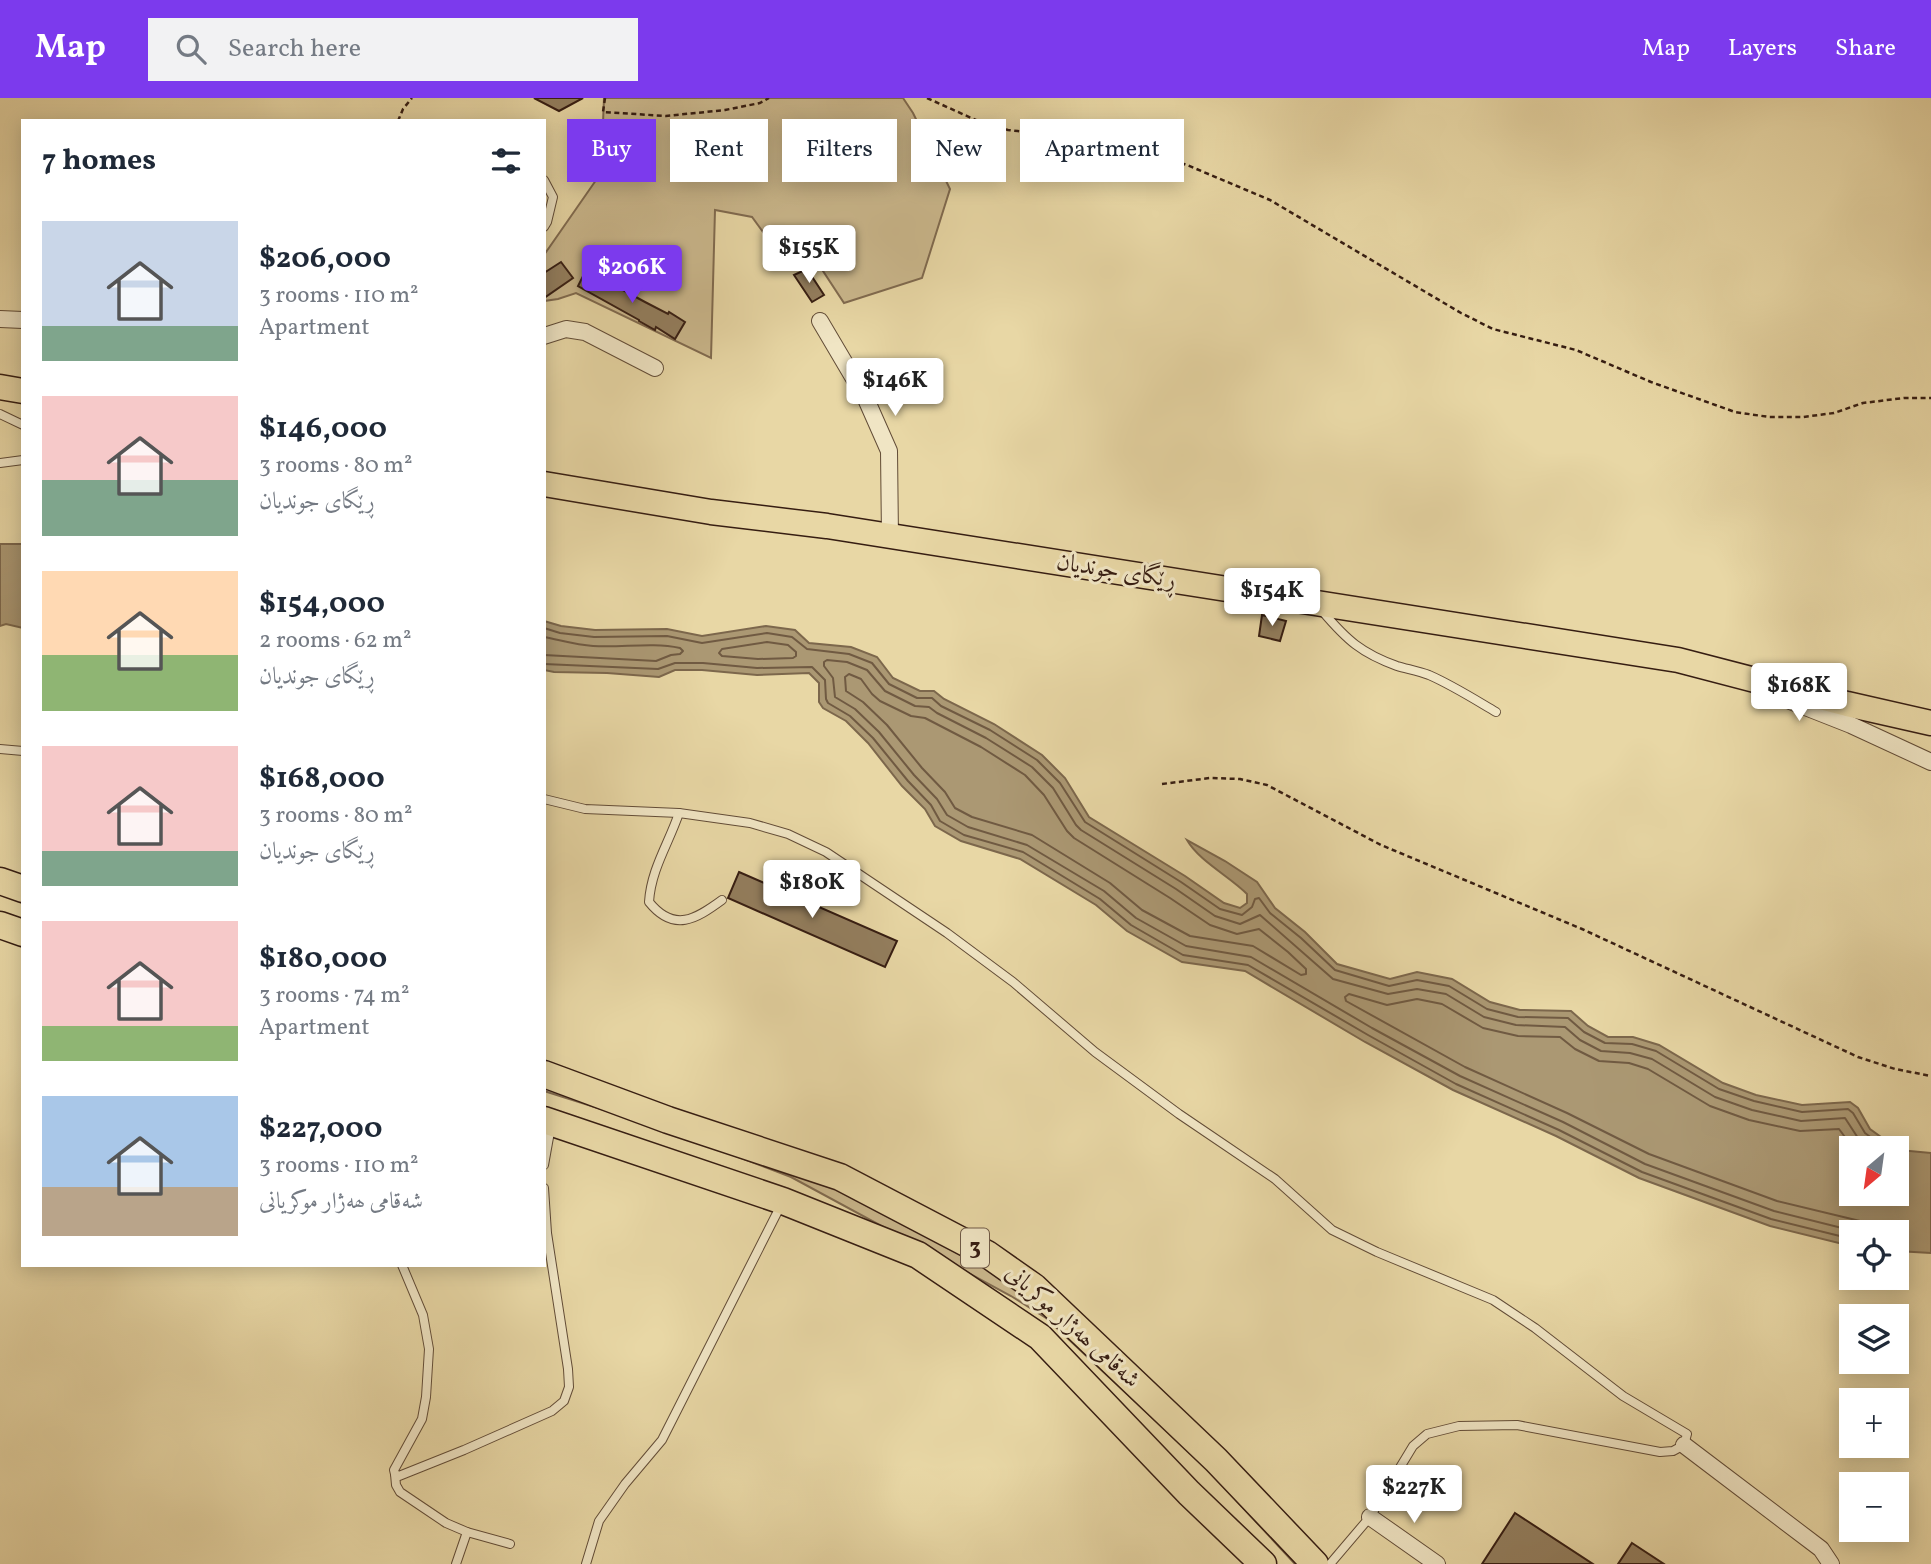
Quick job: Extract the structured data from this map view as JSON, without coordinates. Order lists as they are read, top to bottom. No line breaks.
{"streets":{"highway":["3","شەقامی ھەژار موکریانی"],"main road":["ڕێگای جوندیان"]},"north":"bottom left","page":{"header":"Map","search":"Search here","nav":["Map","Layers","Share"],"chip":["Buy","Rent","Filters","New","Apartment"],"heading":"7 homes","list":[{"name":"$206,000","note":"3 rooms · 110 m² · Apartment"},{"name":"$146,000","note":"3 rooms · 80 m² · ڕێگای جوندیان"},{"name":"$154,000","note":"2 rooms · 62 m² · ڕێگای جوندیان"},{"name":"$168,000","note":"3 rooms · 80 m² · ڕێگای جوندیان"},{"name":"$180,000","note":"3 rooms · 74 m² · Apartment"},{"name":"$227,000","note":"3 rooms · 110 m² · شەقامی ھەژار موکریانی"}],"price":["$155K","$206K","$146K","$154K","$168K","$180K","$227K"],"map_buttons":["+","−"]}}
